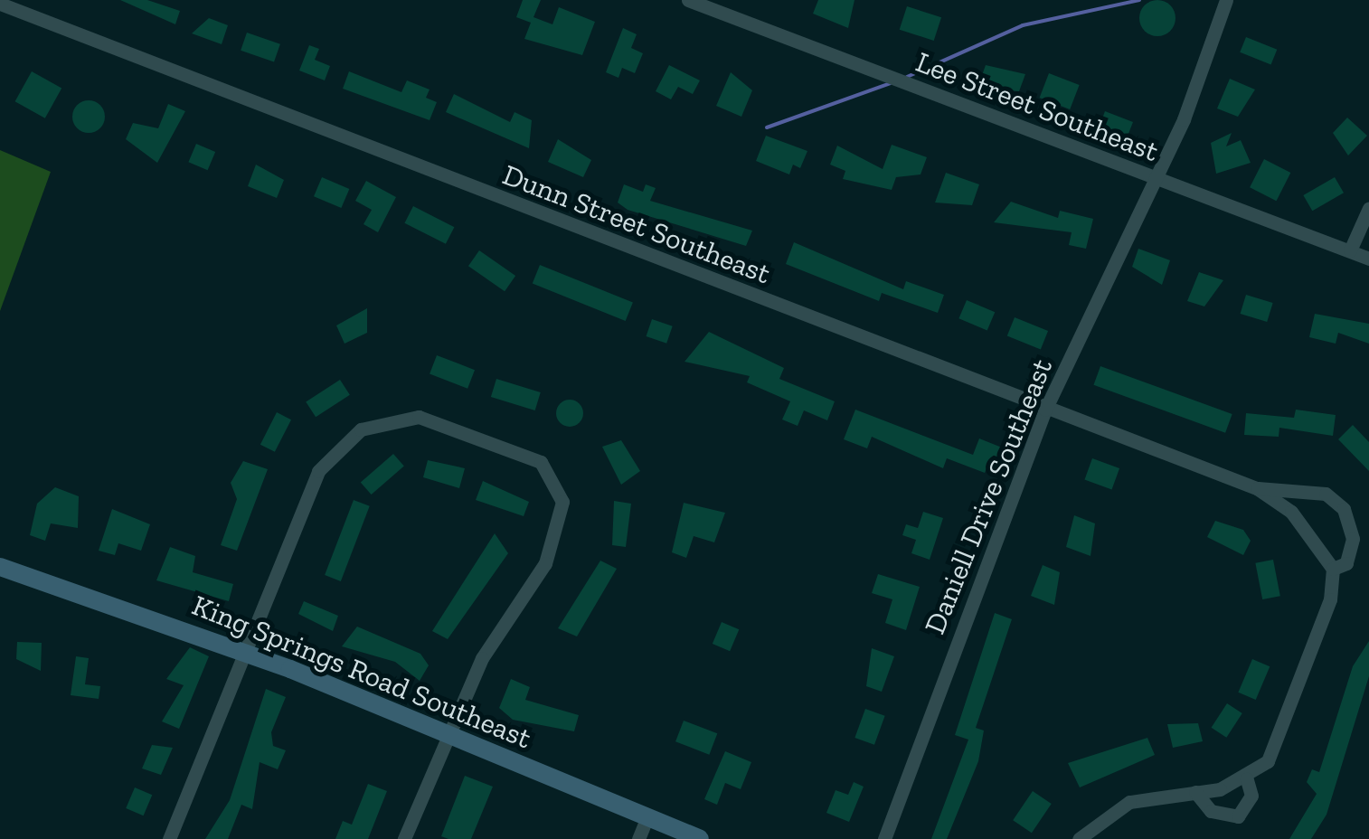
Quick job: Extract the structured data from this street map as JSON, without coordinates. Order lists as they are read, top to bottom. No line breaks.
{"streets":{"street":["Lee Street Southeast","Dunn Street Southeast","Daniell Drive Southeast","King Springs Road Southeast"]},"crossings":[["Lee Street Southeast","Daniell Drive Southeast"],["Dunn Street Southeast","Daniell Drive Southeast"]]}
